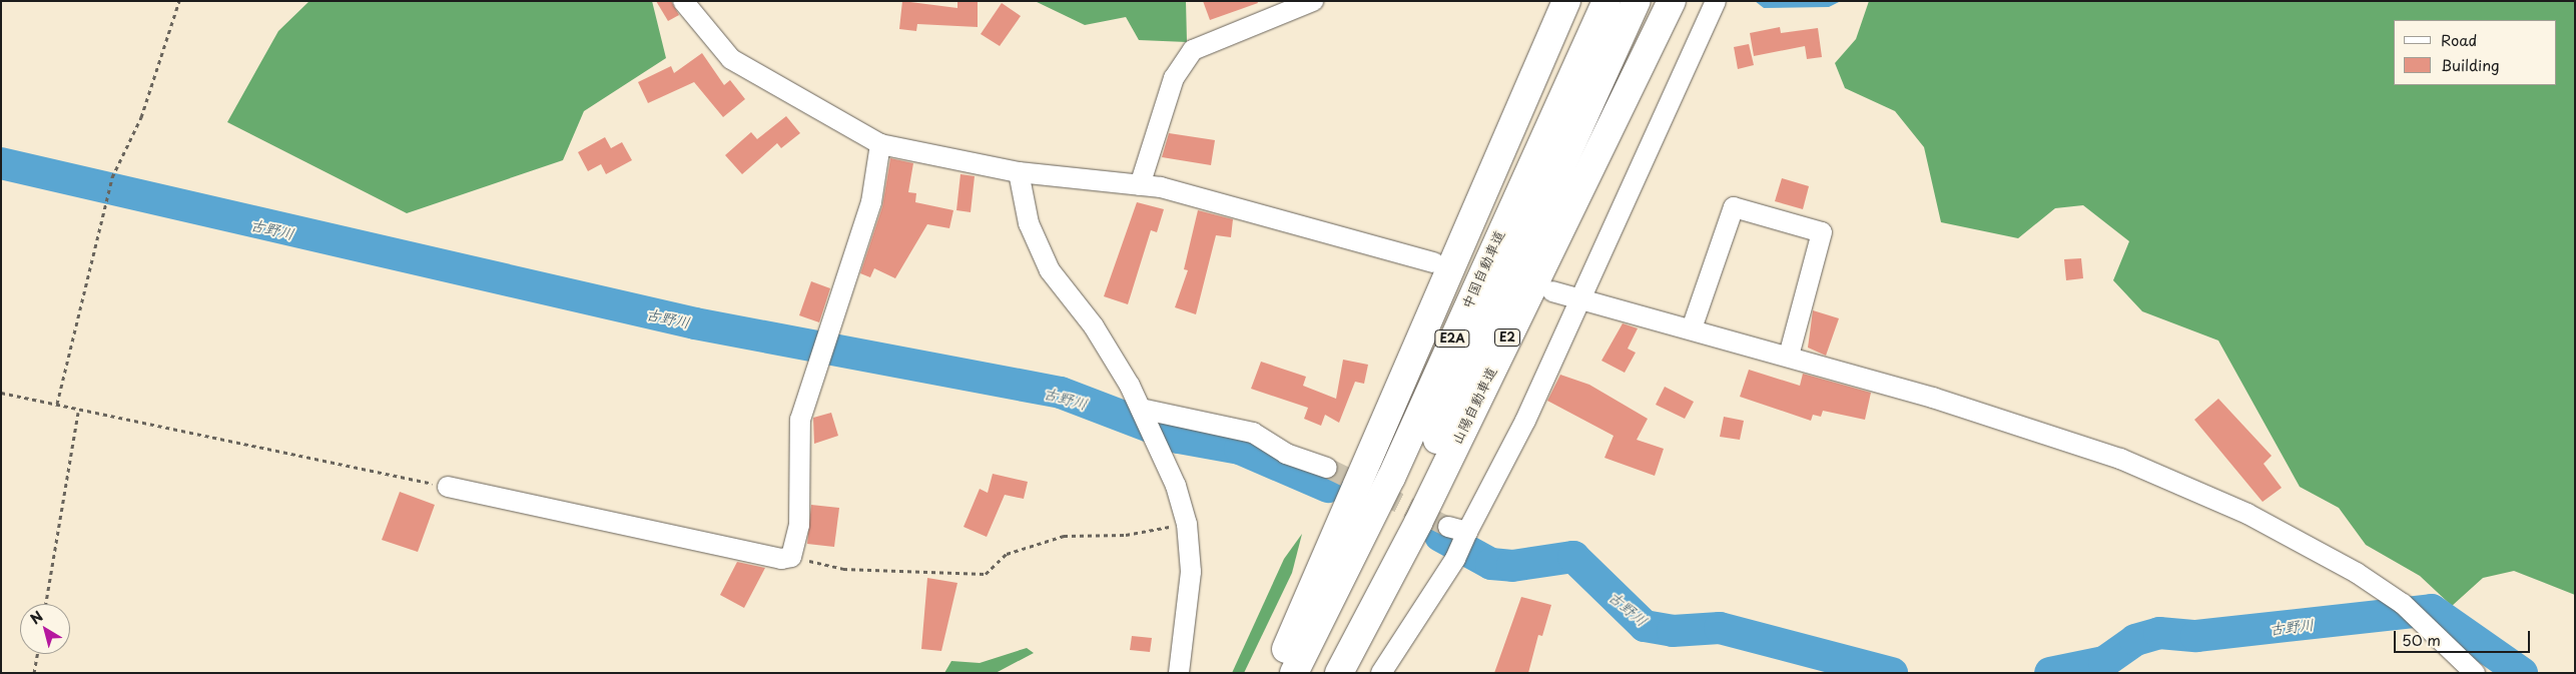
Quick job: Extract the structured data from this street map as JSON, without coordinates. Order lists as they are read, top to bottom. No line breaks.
{"streets":{"highway":["中国自動車道","E2","E2A","山陽自動車道"]},"water":["古野川"],"legend":["Road","Building"],"scale_bar":"50 m","north":"top left"}
